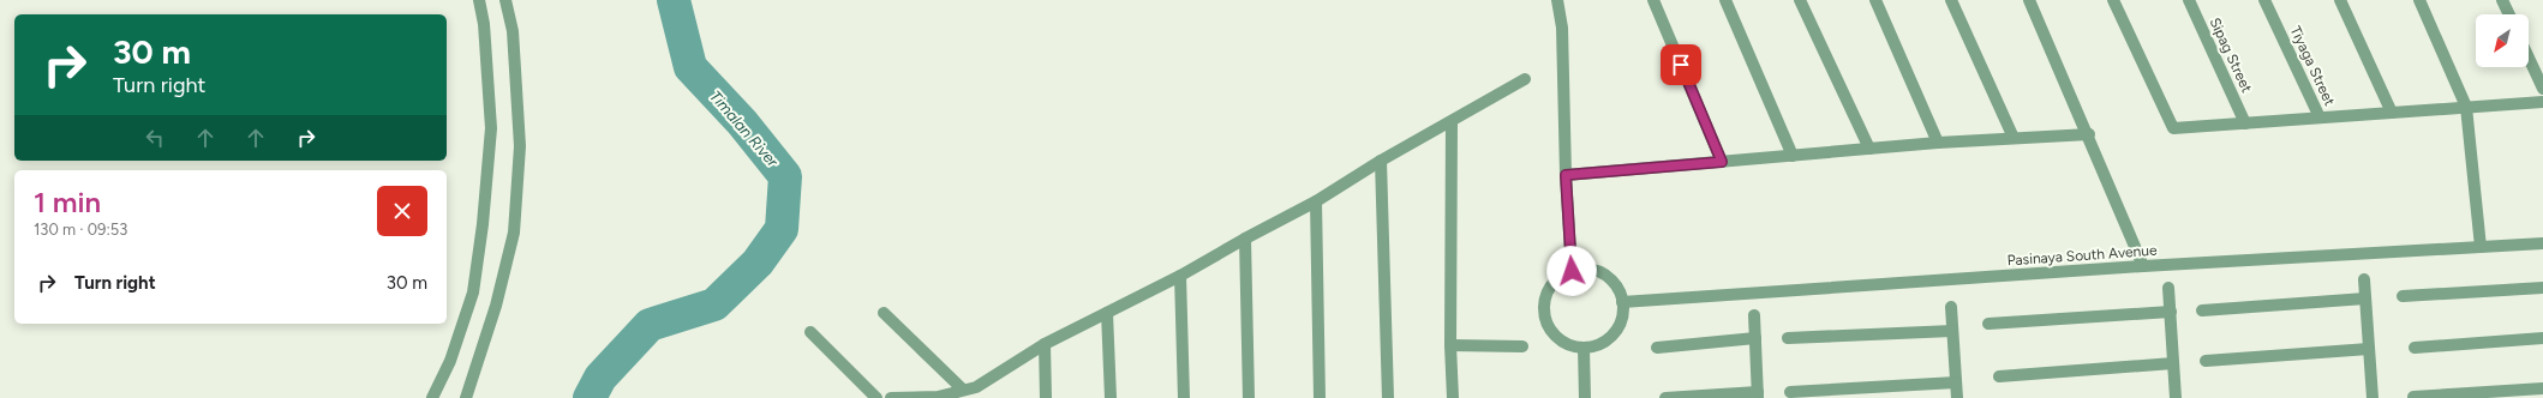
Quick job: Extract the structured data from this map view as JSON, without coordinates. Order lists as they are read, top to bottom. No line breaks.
{"streets":{"street":["Sipag Street","Tiyaga Street","Pasinaya South Avenue"]},"water":["Timalan River"],"north":"bottom left","page":{"turn":["30 m","Turn right"],"heading":["1 min","130 m · 09:53"],"list":[{"name":"Turn right","value":"30 m"}]}}
